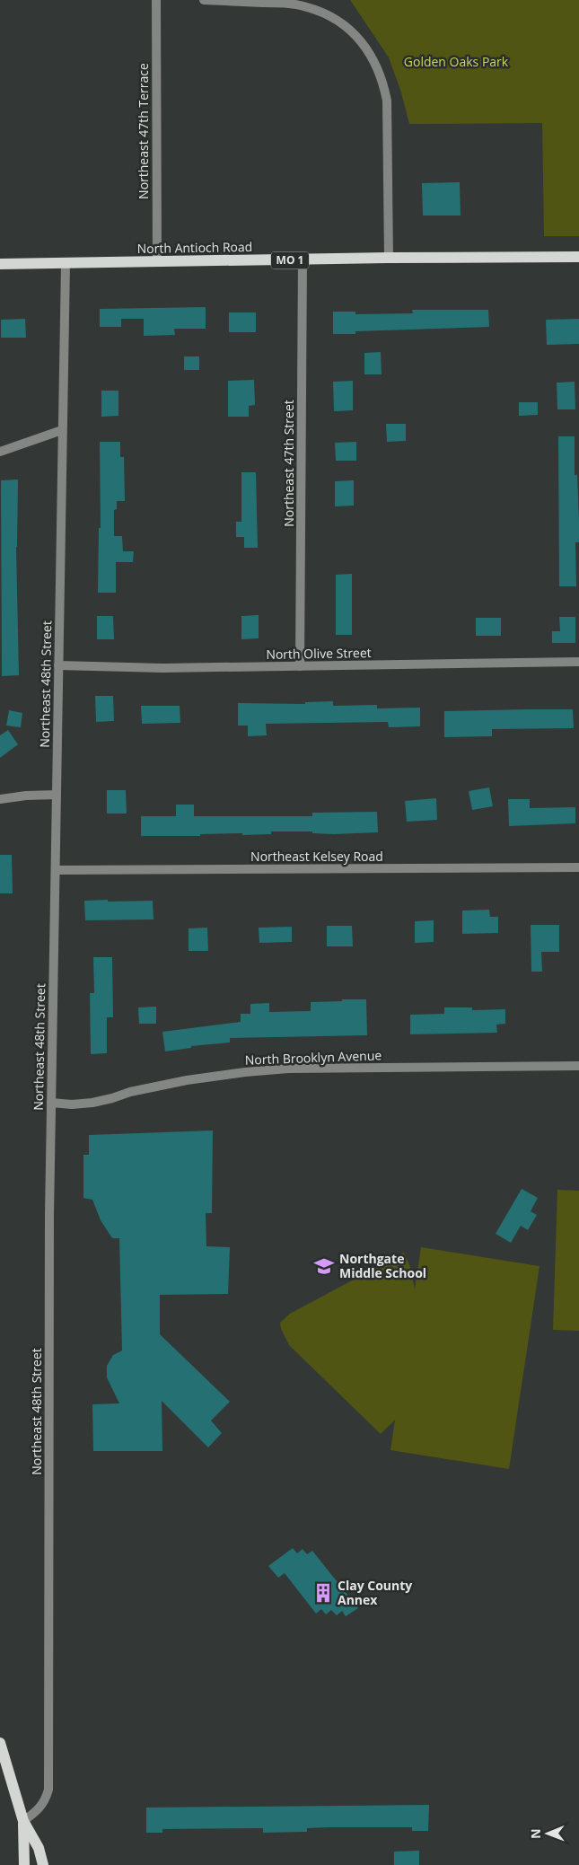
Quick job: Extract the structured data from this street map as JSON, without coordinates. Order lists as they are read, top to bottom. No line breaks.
{"streets":{"main road":["North Antioch Road","MO 1"],"street":["Northeast 47th Terrace","Northeast 47th Street","North Olive Street","Northeast 48th Street","Northeast Kelsey Road","North Brooklyn Avenue"]},"crossings":[["Northeast 47th Terrace","North Antioch Road"],["North Antioch Road","Northeast 47th Street"],["North Antioch Road","Northeast 48th Street"],["Northeast 47th Street","North Olive Street"],["North Olive Street","Northeast 48th Street"],["Northeast 48th Street","Northeast Kelsey Road"],["Northeast 48th Street","North Brooklyn Avenue"]],"parks":["Golden Oaks Park"],"places":{"school or university":["Northgate Middle School"],"building":["Clay County Annex"]},"north":"left"}
